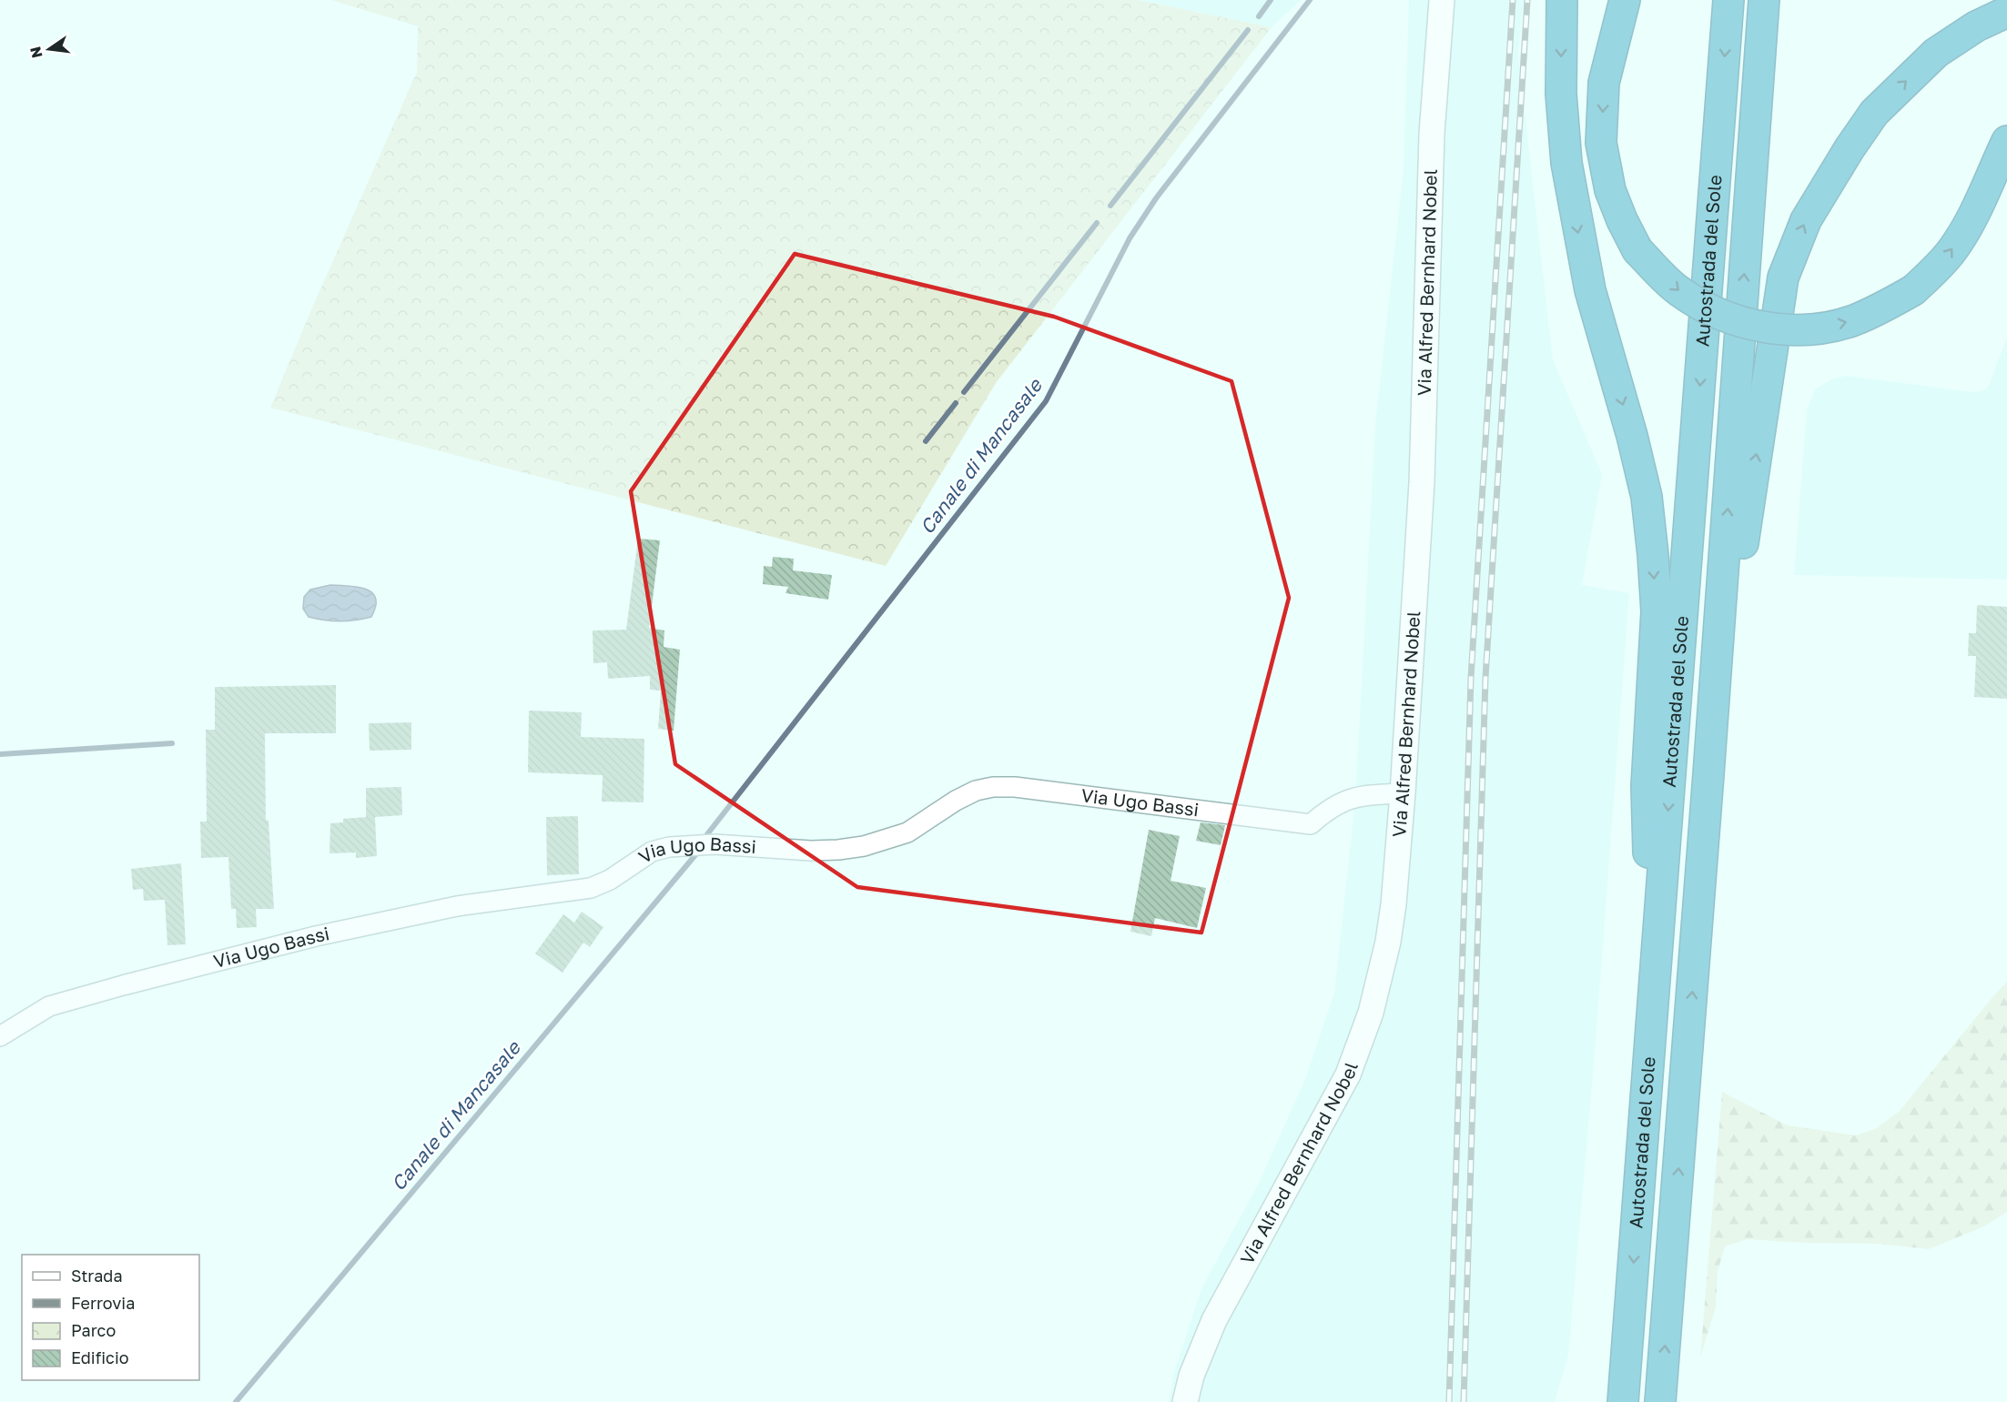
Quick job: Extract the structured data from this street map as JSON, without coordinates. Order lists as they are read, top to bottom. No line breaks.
{"streets":{"highway":["Autostrada del Sole"],"street":["Via Alfred Bernhard Nobel","Via Ugo Bassi"]},"crossings":[["Via Alfred Bernhard Nobel","Via Ugo Bassi"]],"water":["Canale di Mancasale"],"legend":["Strada","Ferrovia","Parco","Edificio"],"north":"left"}
